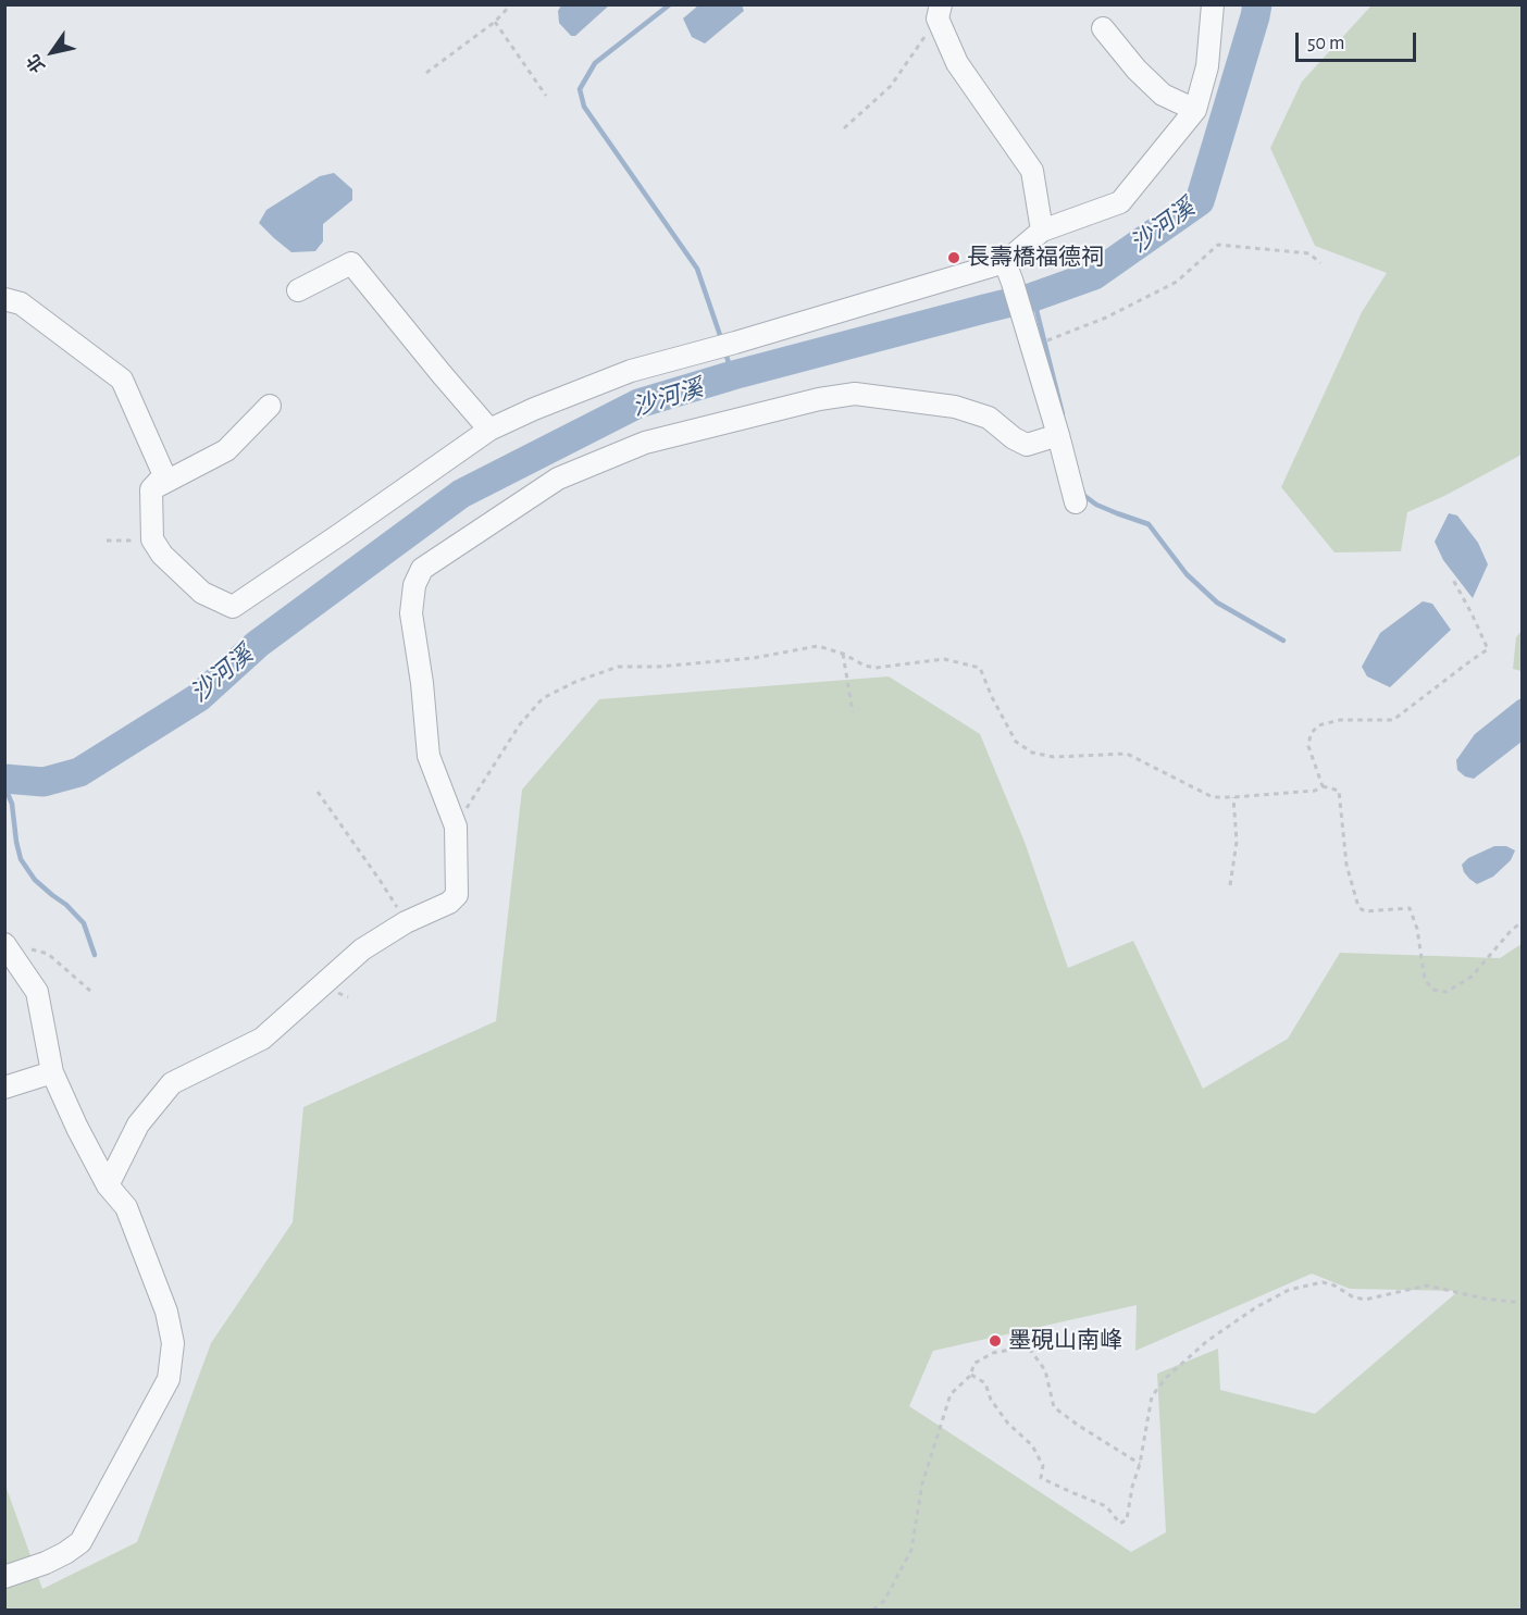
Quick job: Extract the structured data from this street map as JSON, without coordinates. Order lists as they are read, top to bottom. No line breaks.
{"water":["沙河溪"],"places":["長壽橋福德祠","墨硯山南峰"],"scale_bar":"50 m","north":"bottom left"}
